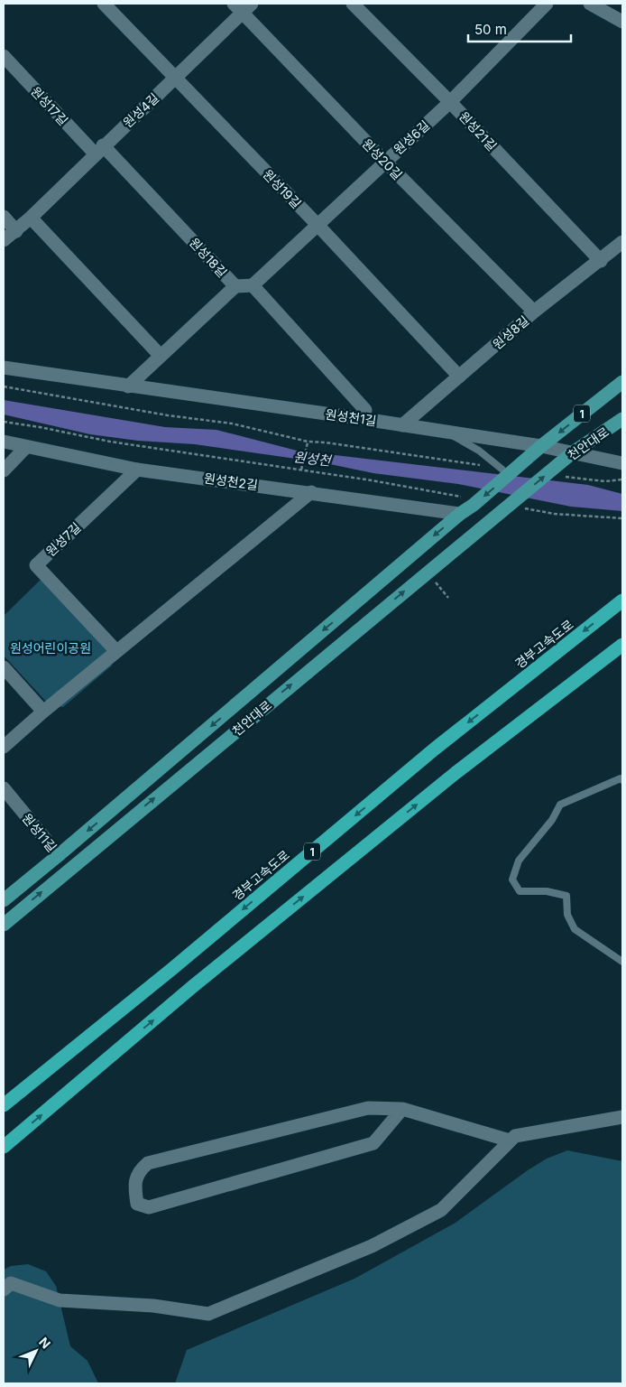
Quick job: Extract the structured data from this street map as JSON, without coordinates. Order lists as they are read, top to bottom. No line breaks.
{"streets":{"highway":["1","경부고속도로"],"main road":["천안대로"],"street":["원성17길","원성4길","원성21길","원성6길","원성20길","원성19길","원성18길","원성8길","원성천1길","원성천2길","원성7길","원성11길"]},"crossings":[["원성17길","원성4길"],["원성17길","원성18길"],["원성4길","원성20길"],["원성4길","원성19길"],["원성4길","원성18길"],["원성21길","원성6길"],["원성21길","원성8길"],["원성6길","원성20길"],["원성6길","원성19길"],["원성6길","원성18길"],["원성20길","원성8길"],["원성19길","원성8길"],["원성8길","원성천1길"],["원성천1길","천안대로"],["천안대로","원성천2길"],["천안대로","원성11길"],["원성천2길","원성7길"]],"water":["원성천"],"parks":["원성어린이공원"],"scale_bar":"50 m","north":"top right"}
